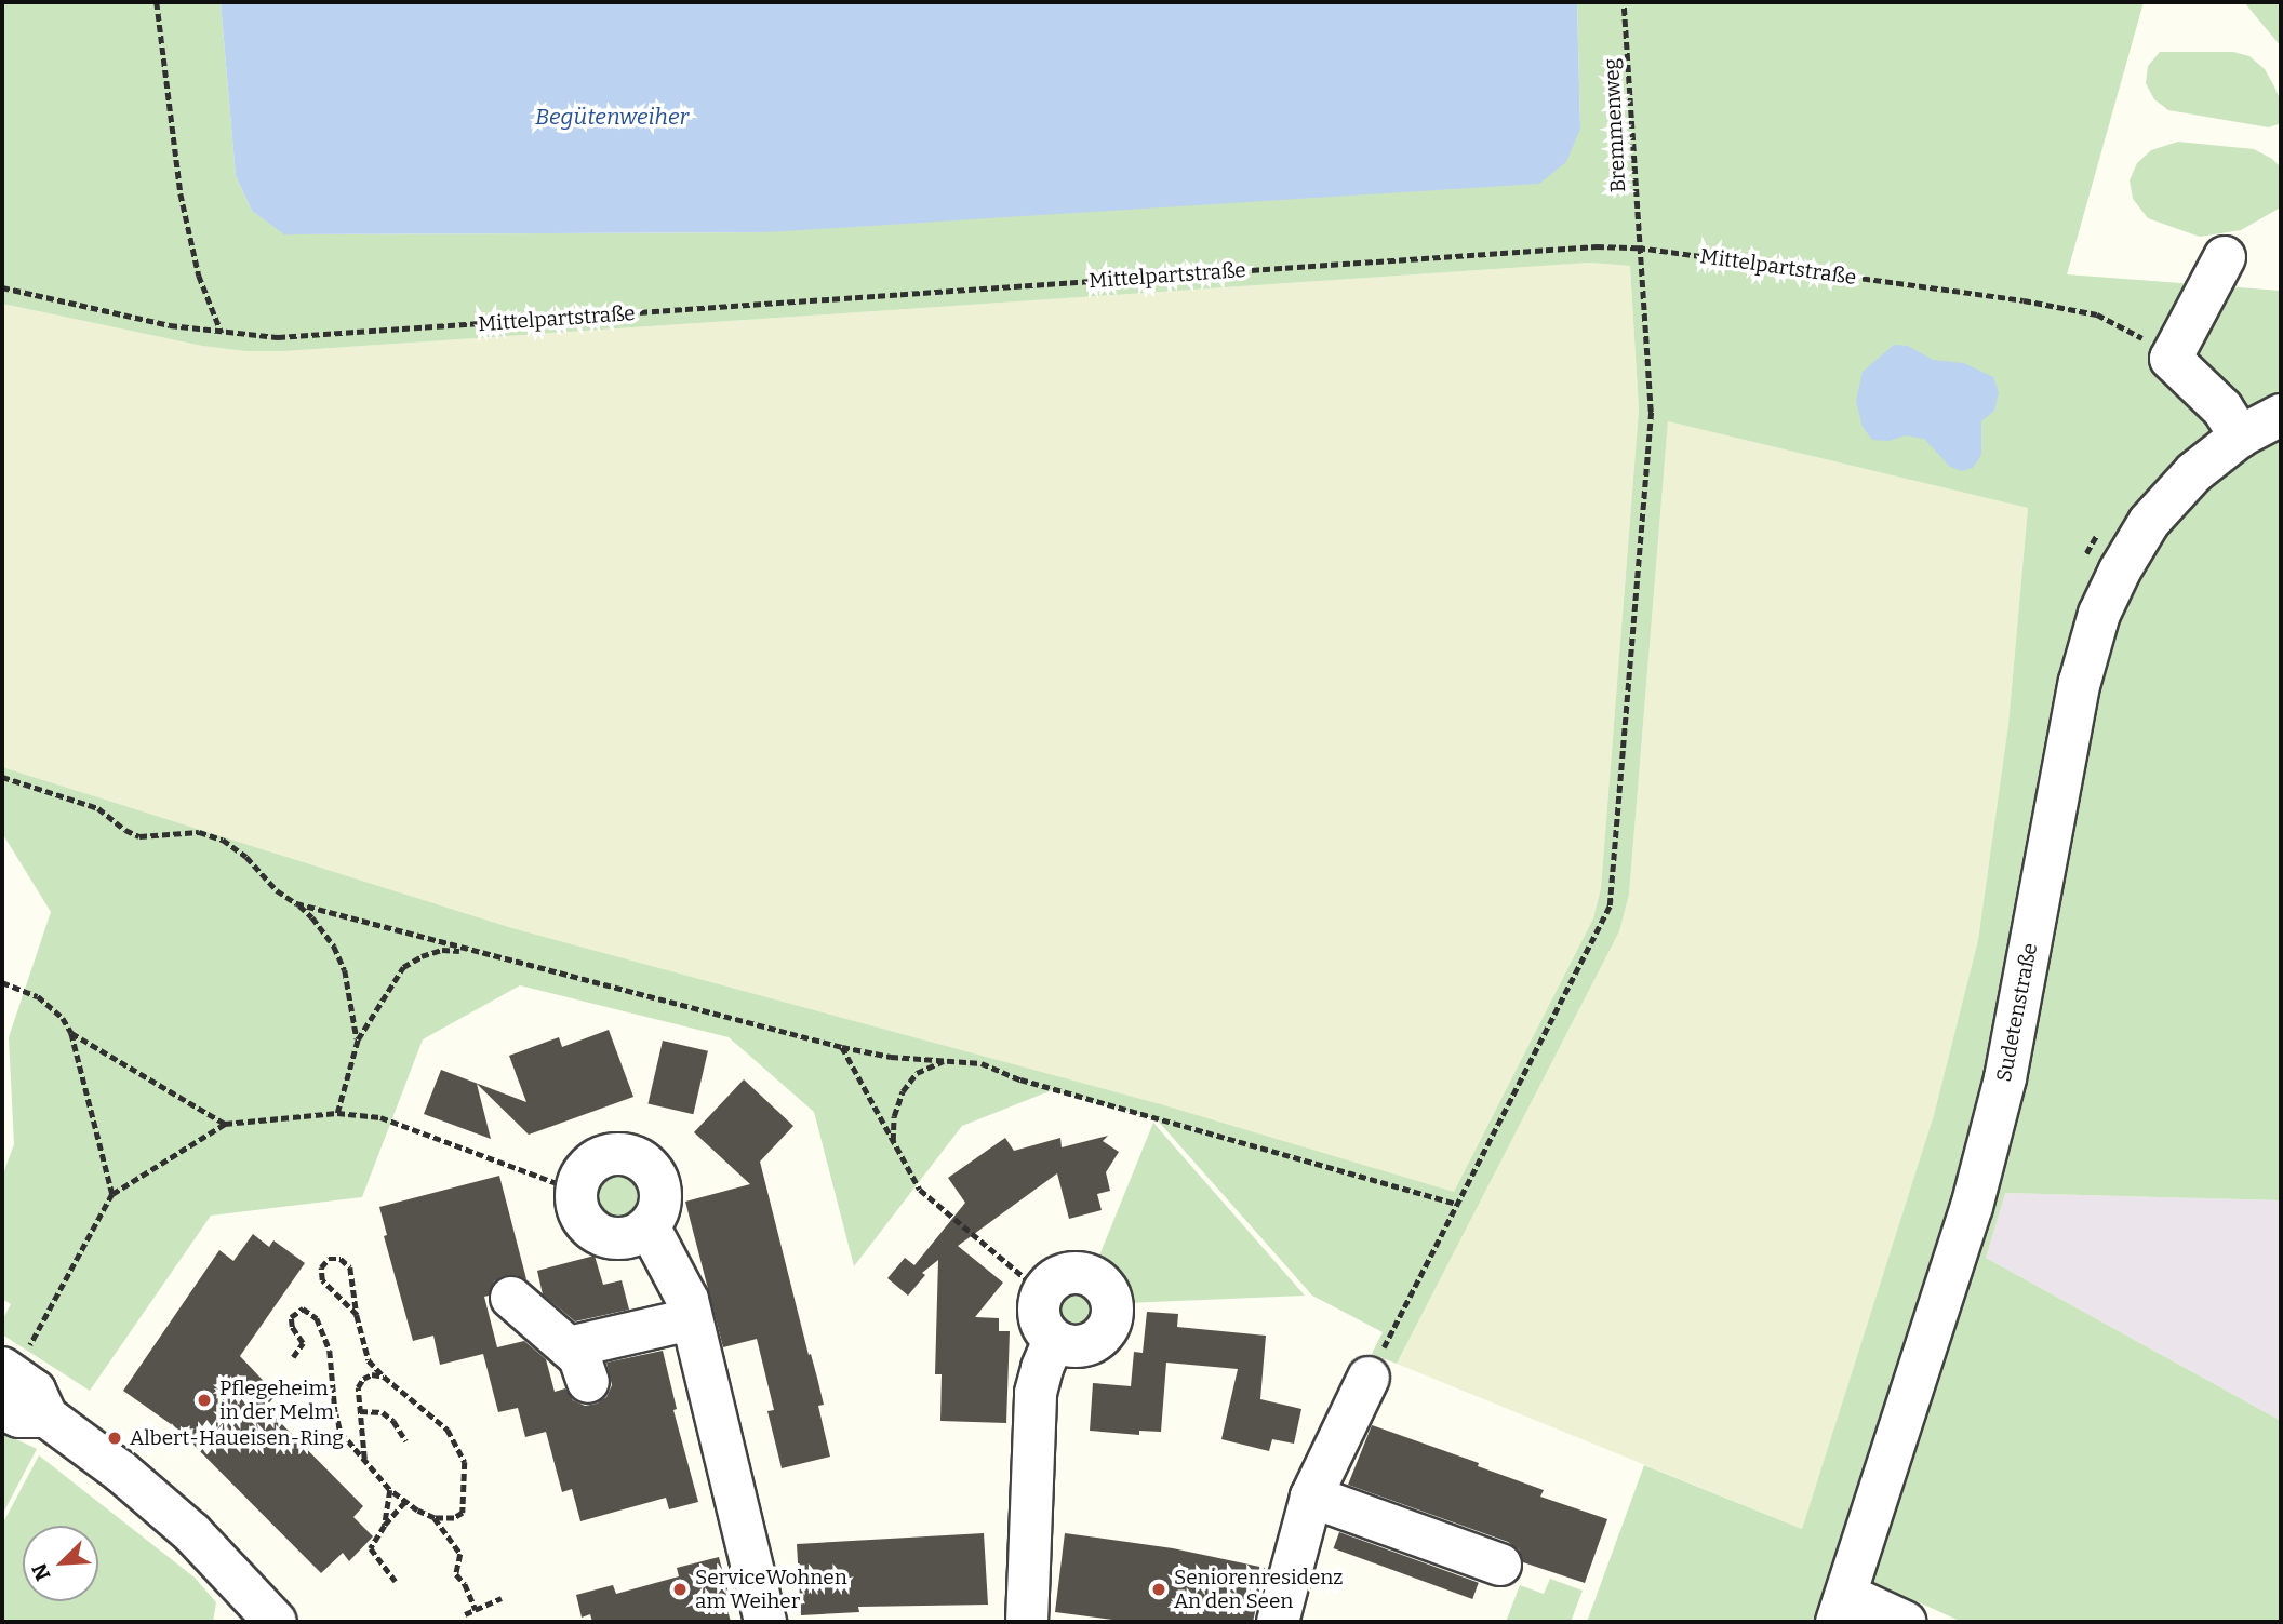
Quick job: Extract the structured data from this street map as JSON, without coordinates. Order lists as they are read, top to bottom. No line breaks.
{"streets":{"street":["Sudetenstraße"],"path":["Bremmenweg","Mittelpartstraße"]},"crossings":[["Bremmenweg","Mittelpartstraße"]],"water":["Begütenweiher"],"places":["Pflegeheim in der Melm","Albert-Haueisen-Ring","ServiceWohnen am Weiher","Seniorenresidenz An den Seen"],"north":"bottom left"}
